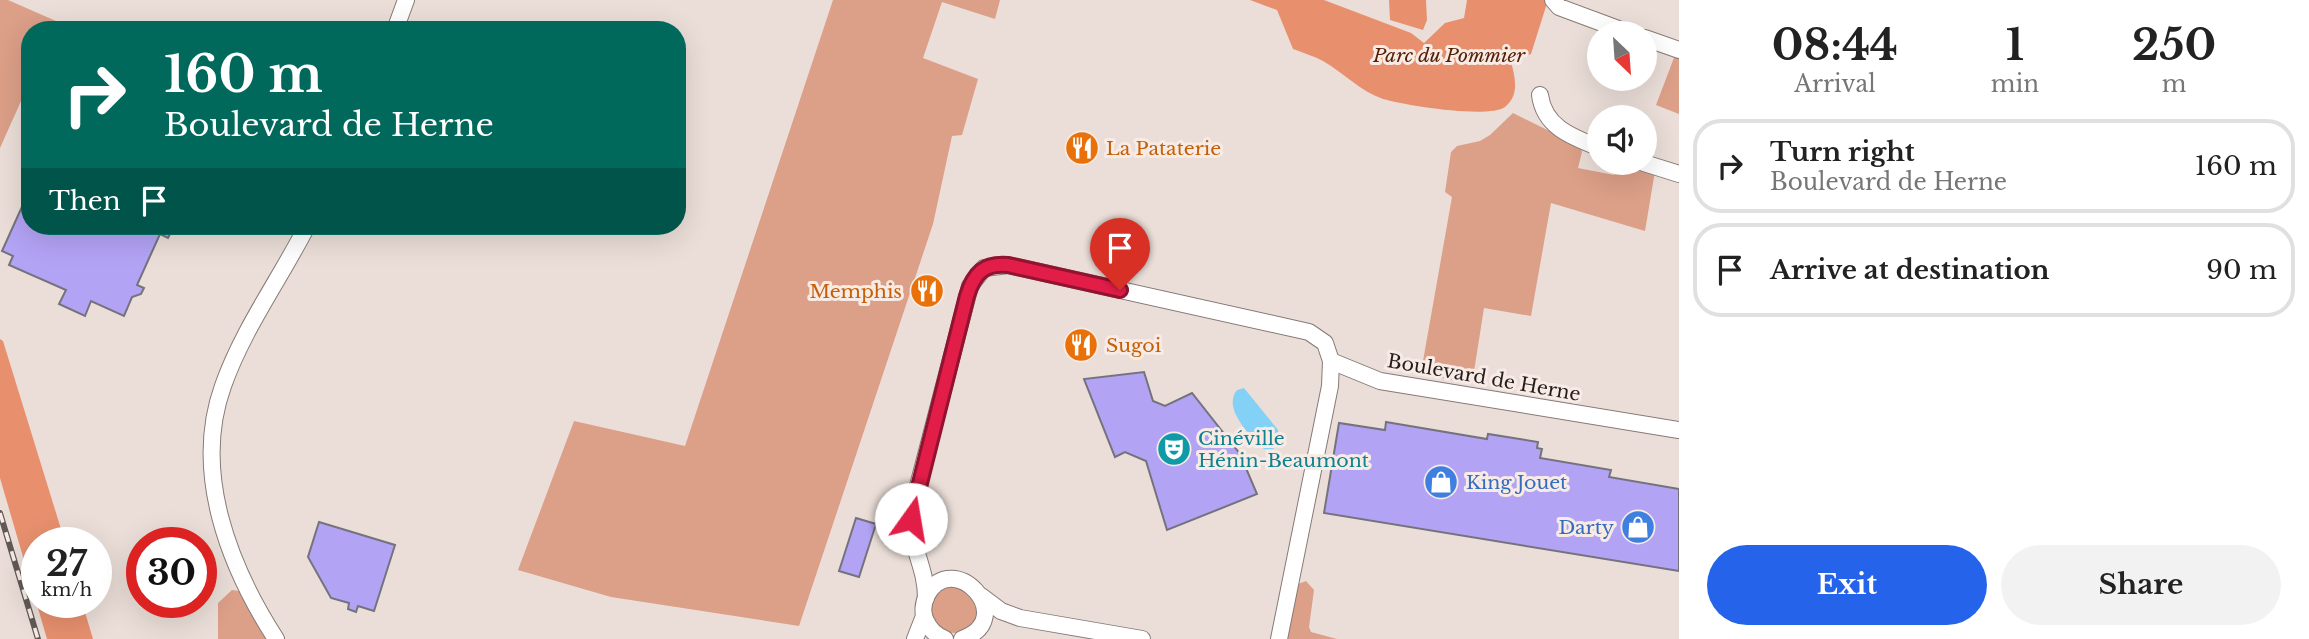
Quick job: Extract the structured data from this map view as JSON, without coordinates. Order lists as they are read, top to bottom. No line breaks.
{"streets":{"street":["Boulevard de Herne"]},"parks":["Parc du Pommier"],"places":{"restaurant":["La Pataterie","Memphis","Sugoi"],"theatre":["Cinéville Hénin-Beaumont"],"shop":["King Jouet","Darty"]},"north":"bottom right","page":{"eta":["08:44","Arrival","1","min","250","m"],"turn":["160 m","Boulevard de Herne"],"list":[{"name":"Turn right","note":"Boulevard de Herne","value":"160 m"},{"name":"Arrive at destination","value":"90 m"}],"then":"Then","speed":"27 km/h","limit":"30","buttons":["Exit","Share"]}}
